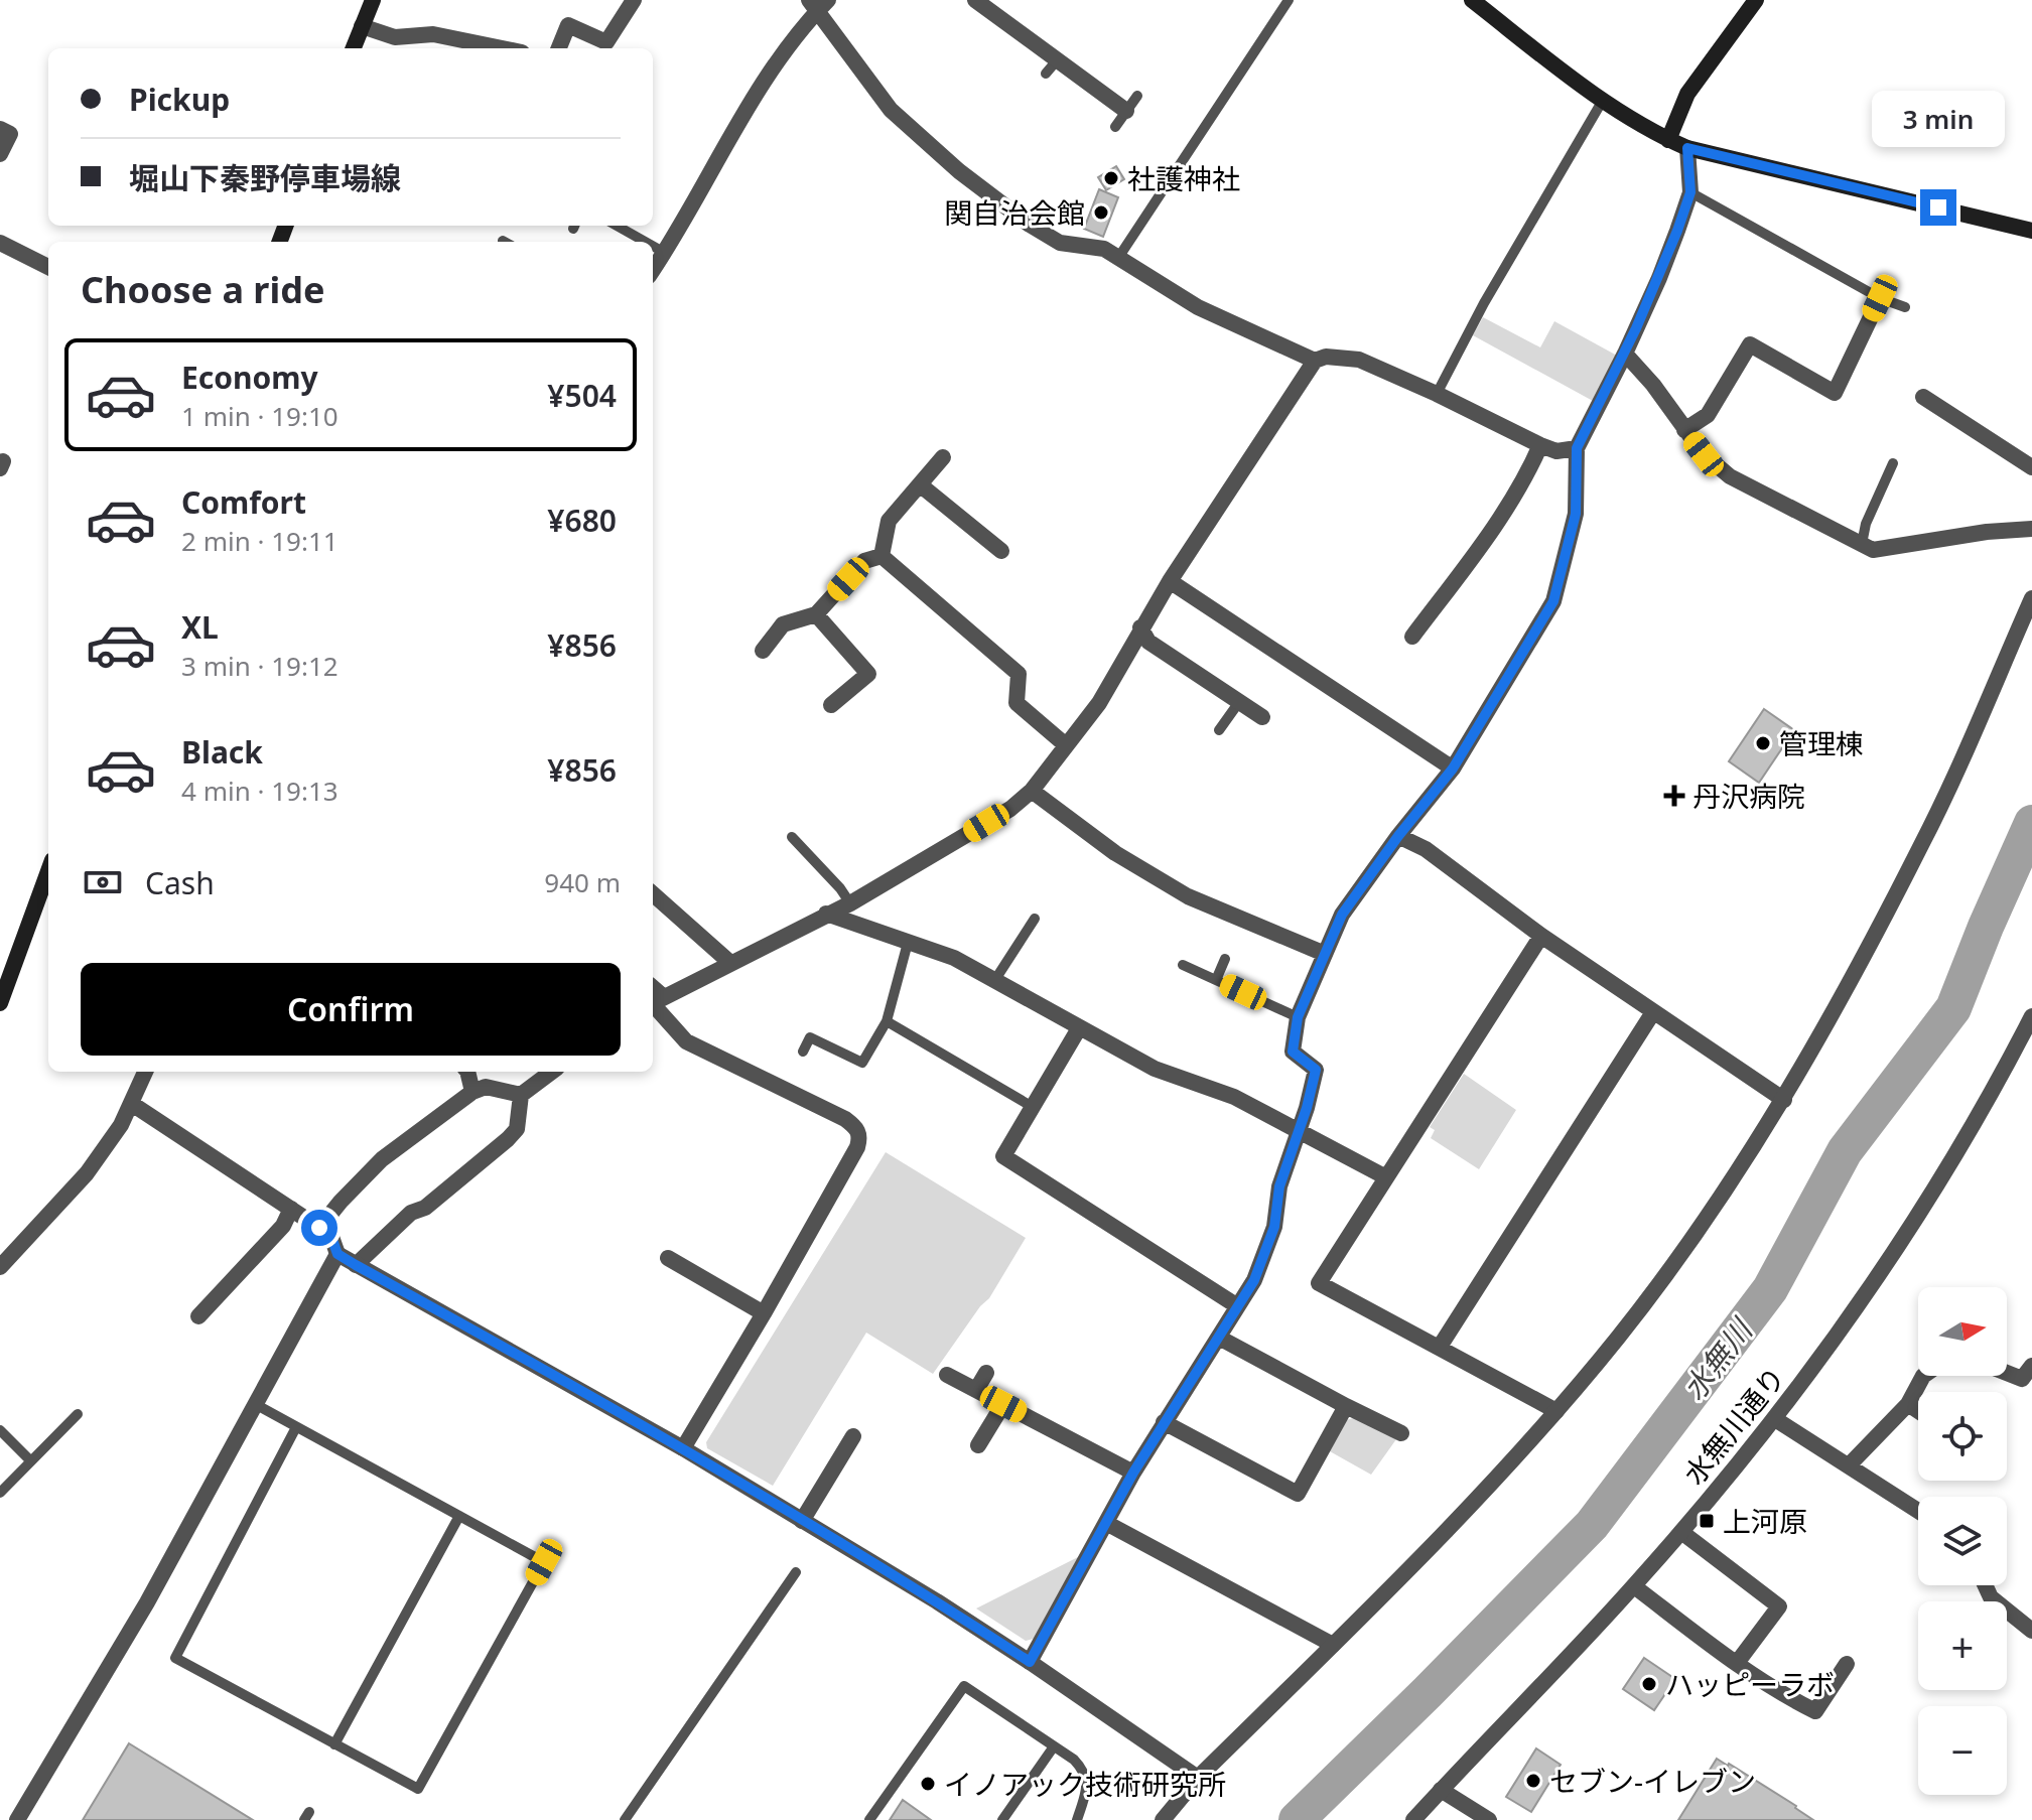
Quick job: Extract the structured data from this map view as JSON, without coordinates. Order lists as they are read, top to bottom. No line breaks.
{"streets":{"street":["水無川通り"]},"water":["水無川"],"places":{"other":["社護神社","関自治会館","管理棟","ハッピーラボ","セブン-イレブン","イノアック技術研究所"],"health":["丹沢病院"],"transit":["上河原"]},"north":"right","page":{"banner":["Pickup","堀山下秦野停車場線"],"bubble":"3 min","heading":"Choose a ride","list":[{"name":"Economy","note":"1 min · 19:10","value":"¥504"},{"name":"Comfort","note":"2 min · 19:11","value":"¥680"},{"name":"XL","note":"3 min · 19:12","value":"¥856"},{"name":"Black","note":"4 min · 19:13","value":"¥856"}],"pay":["Cash","940 m"],"buttons":"Confirm","map_buttons":["+","−"]}}
